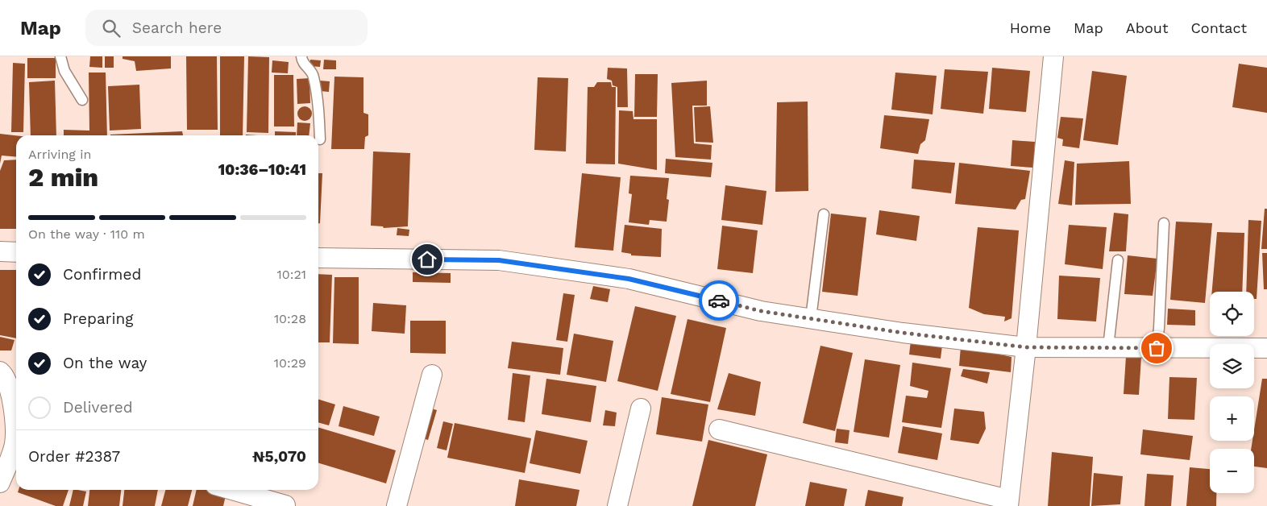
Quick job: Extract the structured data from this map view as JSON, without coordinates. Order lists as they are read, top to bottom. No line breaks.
{"page":{"header":"Map","search":"Search here","nav":["Home","Map","About","Contact"],"heading":["2 min","Arriving in","10:36–10:41"],"panel":["Order #2387","₦5,070"],"bar":"On the way · 110 m","list":[["Confirmed","10:21"],["Preparing","10:28"],["On the way","10:29"],"Delivered"],"map_buttons":["+","−"]}}
